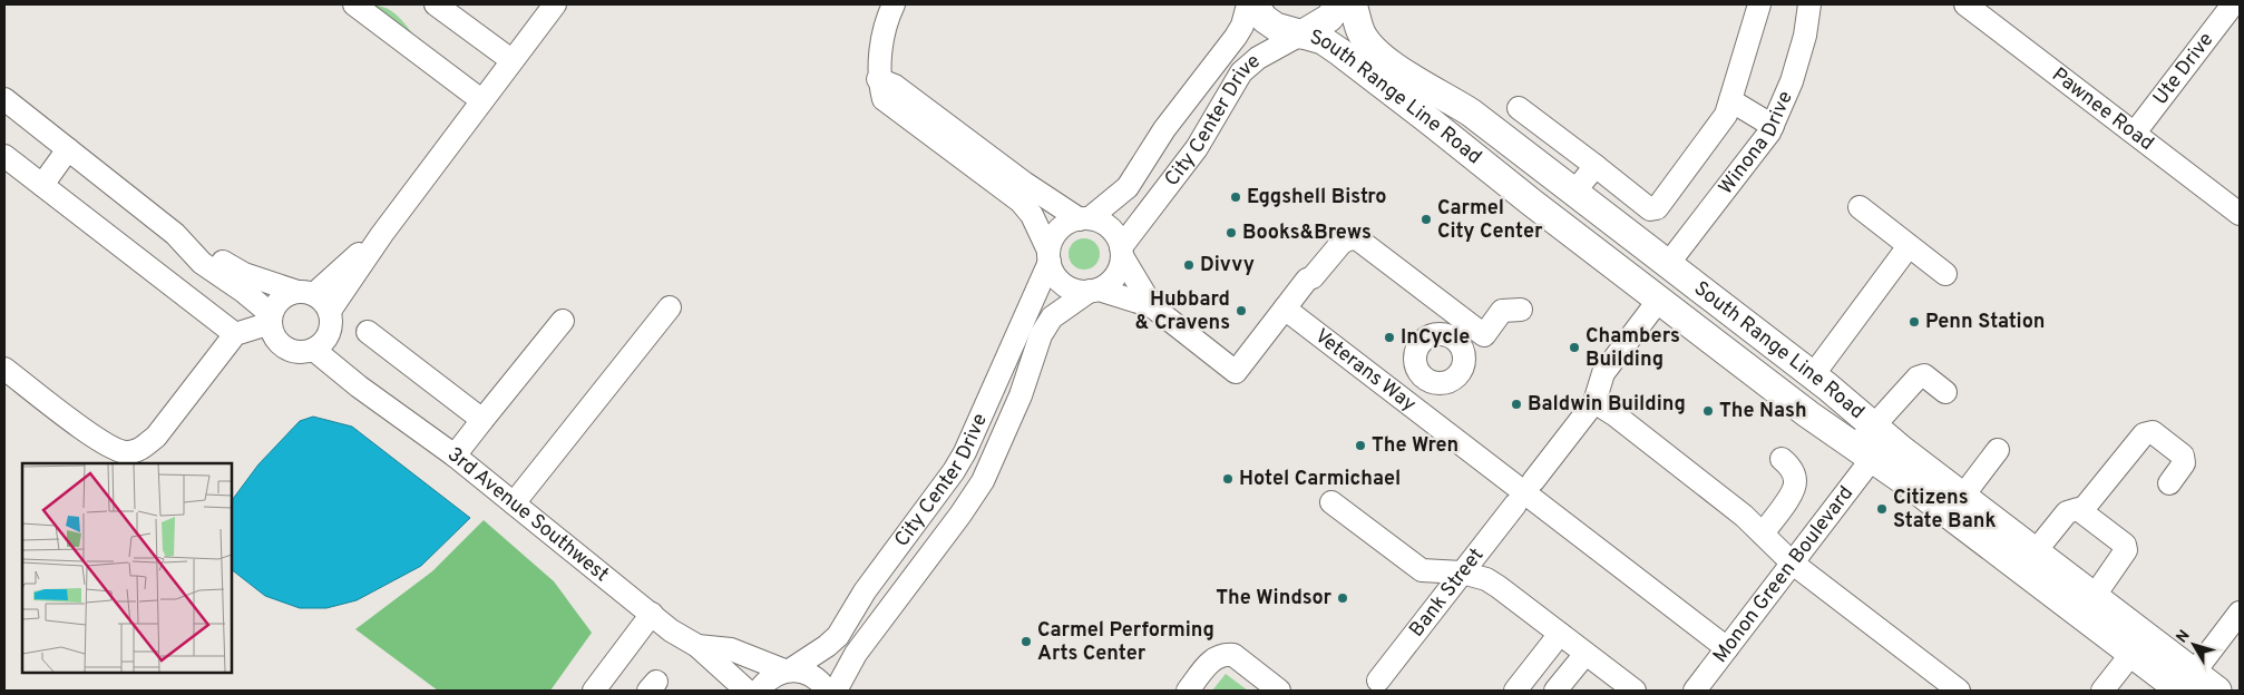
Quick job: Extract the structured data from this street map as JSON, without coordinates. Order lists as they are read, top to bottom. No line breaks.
{"streets":{"main road":["South Range Line Road"],"street":["Ute Drive","Pawnee Road","City Center Drive","Winona Drive","Veterans Way","3rd Avenue Southwest","Monon Green Boulevard","Bank Street"]},"crossings":[["Ute Drive","Pawnee Road"],["South Range Line Road","City Center Drive"],["South Range Line Road","Winona Drive"],["South Range Line Road","Monon Green Boulevard"],["City Center Drive","3rd Avenue Southwest"],["Veterans Way","Monon Green Boulevard"]],"places":["Eggshell Bistro","Carmel City Center","Books&Brews","Divvy","Hubbard & Cravens","Penn Station","InCycle","Chambers Building","Baldwin Building","The Nash","The Wren","Hotel Carmichael","Citizens State Bank","The Windsor","Carmel Performing Arts Center"],"north":"top left"}
